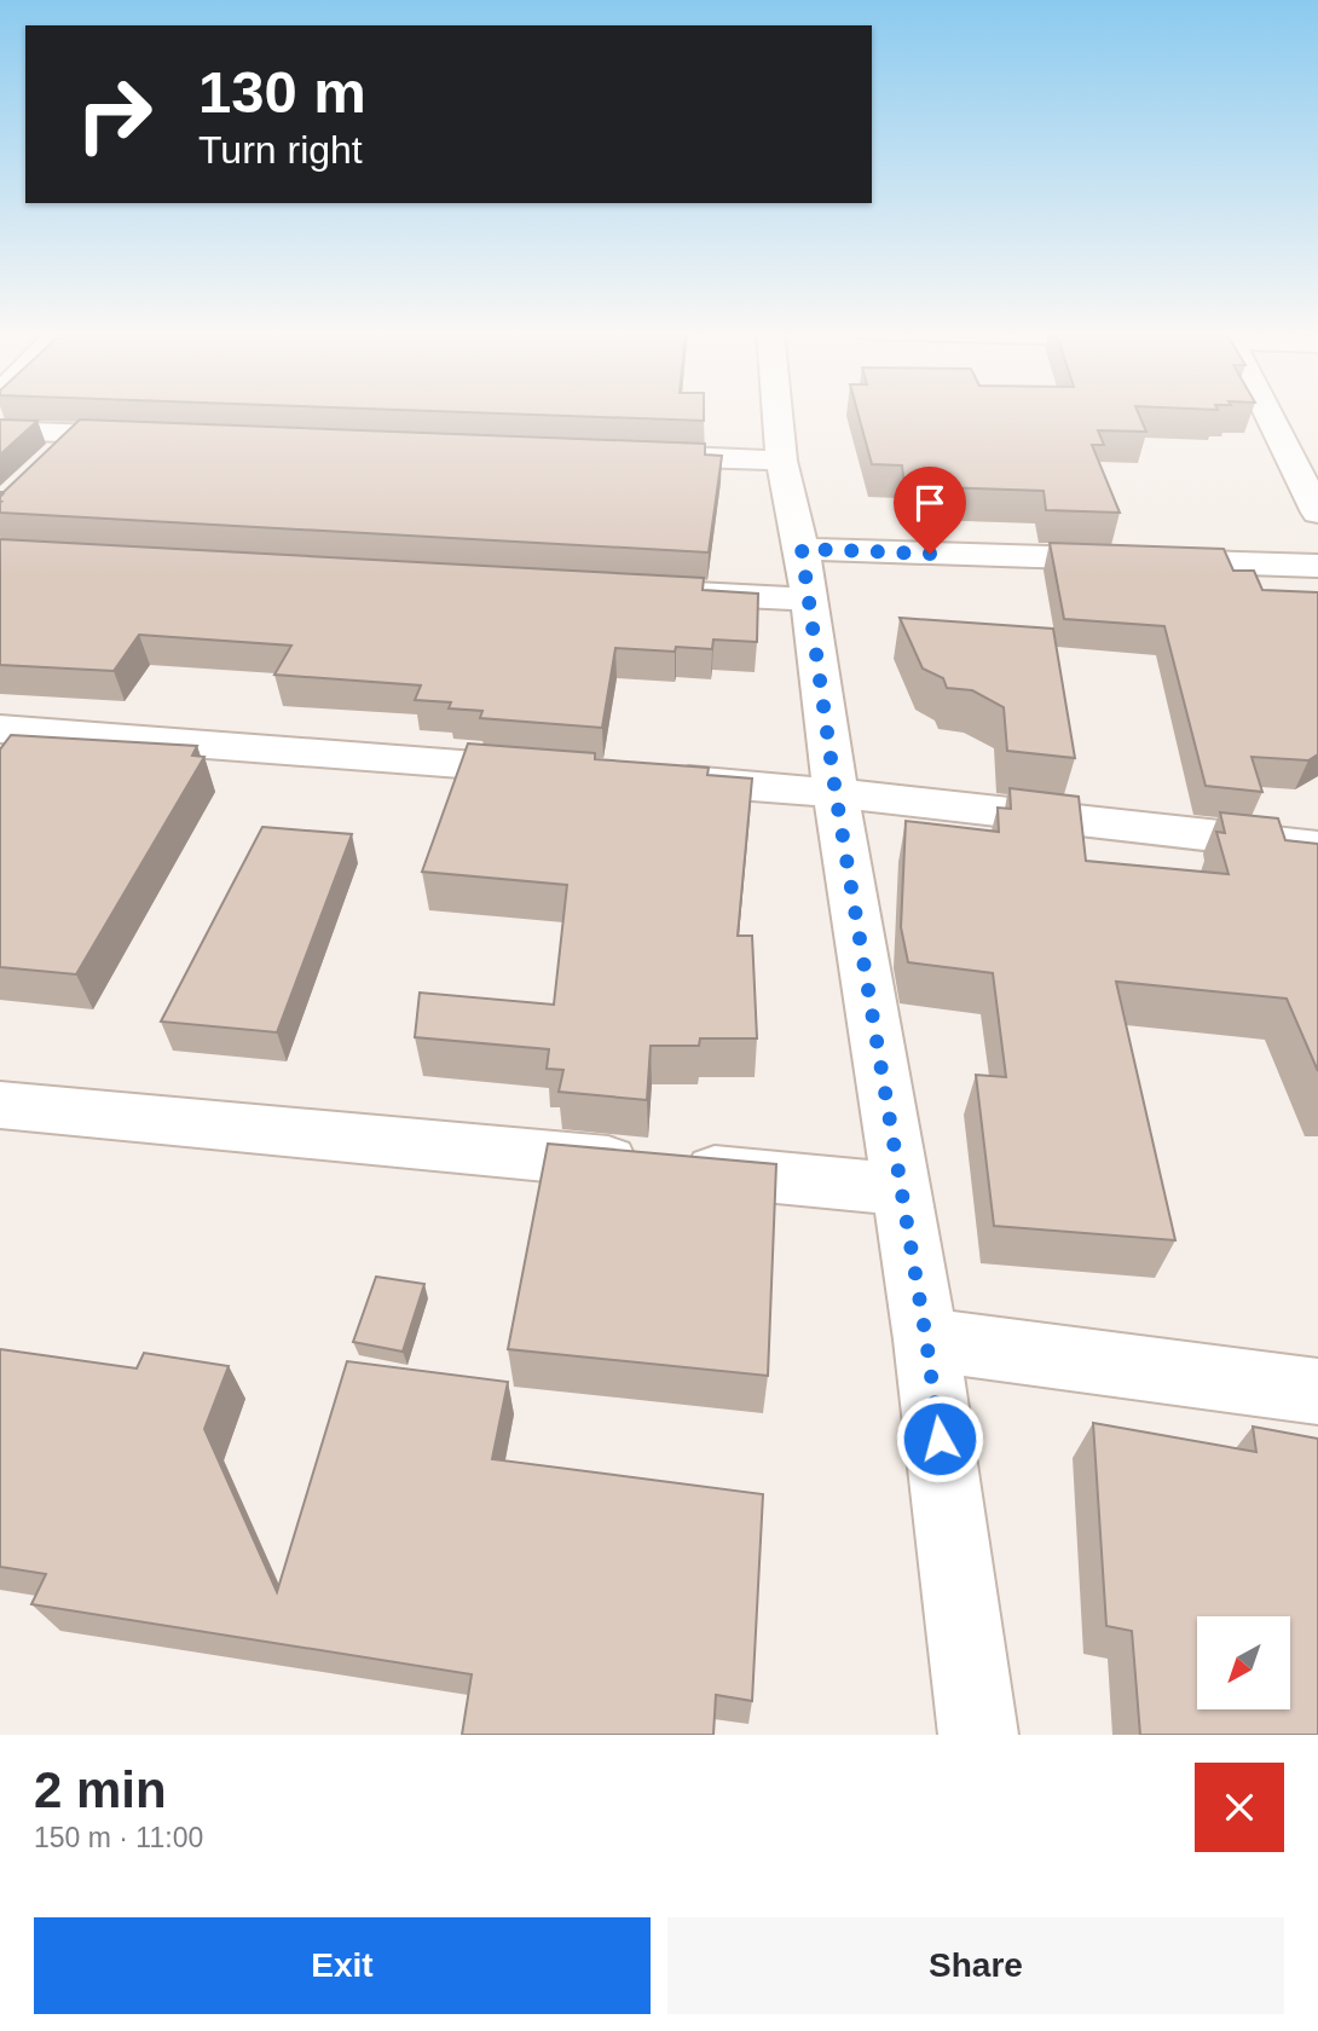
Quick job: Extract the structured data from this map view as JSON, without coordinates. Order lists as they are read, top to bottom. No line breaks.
{"north":"bottom left","page":{"turn":["130 m","Turn right"],"heading":["2 min","150 m · 11:00"],"buttons":["Exit","Share"]}}
